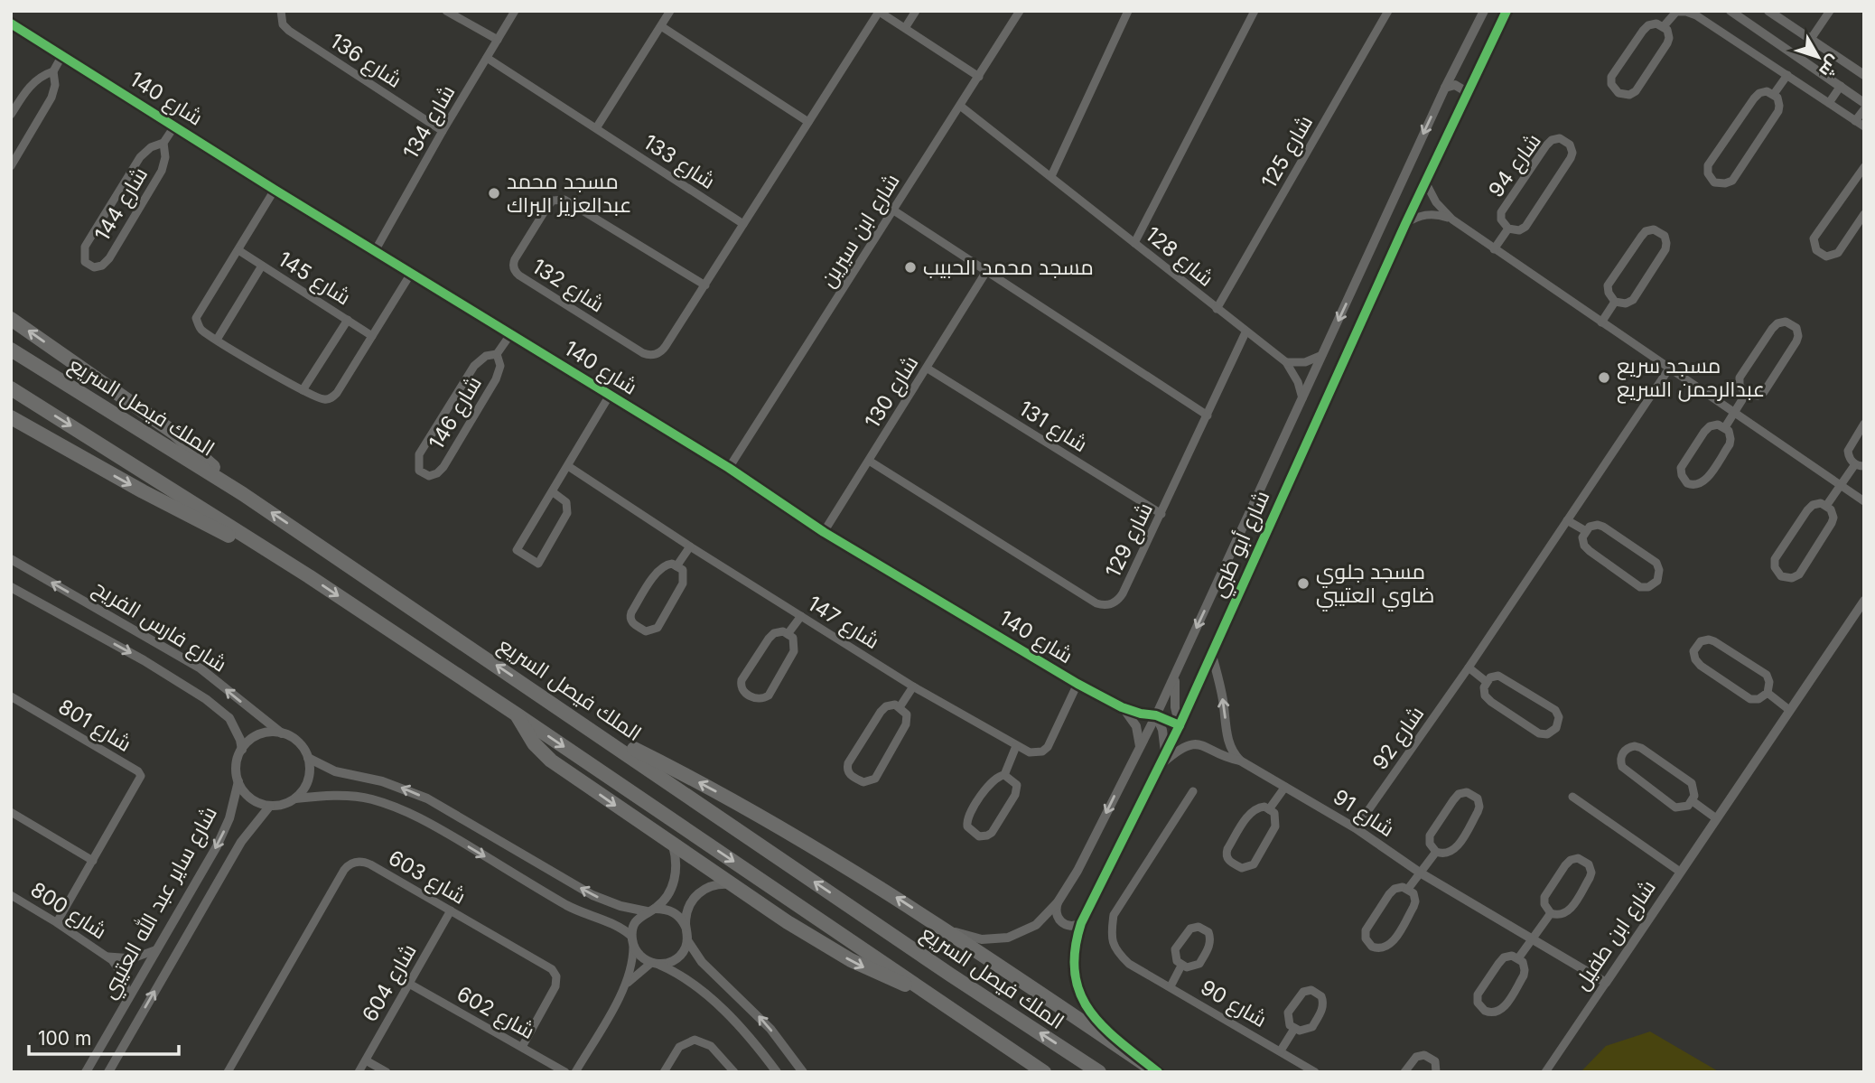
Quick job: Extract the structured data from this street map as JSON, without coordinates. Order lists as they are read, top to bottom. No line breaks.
{"streets":{"highway":["الملك فيصل السريع"],"street":["شارع 136","شارع 140","شارع 134","شارع 125","شارع 133","شارع 94","شارع 144","شارع ابن سيرين","شارع 128","شارع 145","شارع 132","شارع 130","شارع 146","شارع 131","شارع 129","شارع أبو ظبي","شارع 147","شارع فارس الفريح","شارع 801","شارع 92","شارع 91","شارع 603","شارع ساير عبد الله العتيبي","شارع 800","شارع ابن طفيل","شارع 604","شارع 90","شارع 602"]},"crossings":[["شارع 136","شارع 134"],["شارع 140","شارع 134"],["شارع 140","شارع 144"],["شارع 140","شارع ابن سيرين"],["شارع 140","شارع 130"],["شارع 140","شارع 146"],["شارع 140","شارع أبو ظبي"],["شارع 140","شارع 147"],["شارع 134","شارع 133"],["شارع 125","شارع 128"],["شارع 133","شارع 132"],["شارع ابن سيرين","شارع 128"],["شارع 128","شارع 129"],["شارع 128","شارع أبو ظبي"],["شارع 130","شارع 131"],["شارع 130","شارع 129"],["شارع 131","شارع 129"],["شارع أبو ظبي","شارع 91"],["شارع فارس الفريح","شارع ساير عبد الله العتيبي"],["شارع 801","شارع 800"],["شارع 92","شارع 91"],["شارع 91","شارع ابن طفيل"],["شارع 603","شارع 604"],["شارع 603","شارع 602"],["شارع ساير عبد الله العتيبي","شارع 800"],["شارع 604","شارع 602"]],"places":["مسجد محمد عبدالعزيز البراك","مسجد محمد الحبيب","مسجد سريع عبدالرحمن السريع","مسجد جلوي ضاوي العتيبي"],"scale_bar":"100 m","north":"bottom right"}
